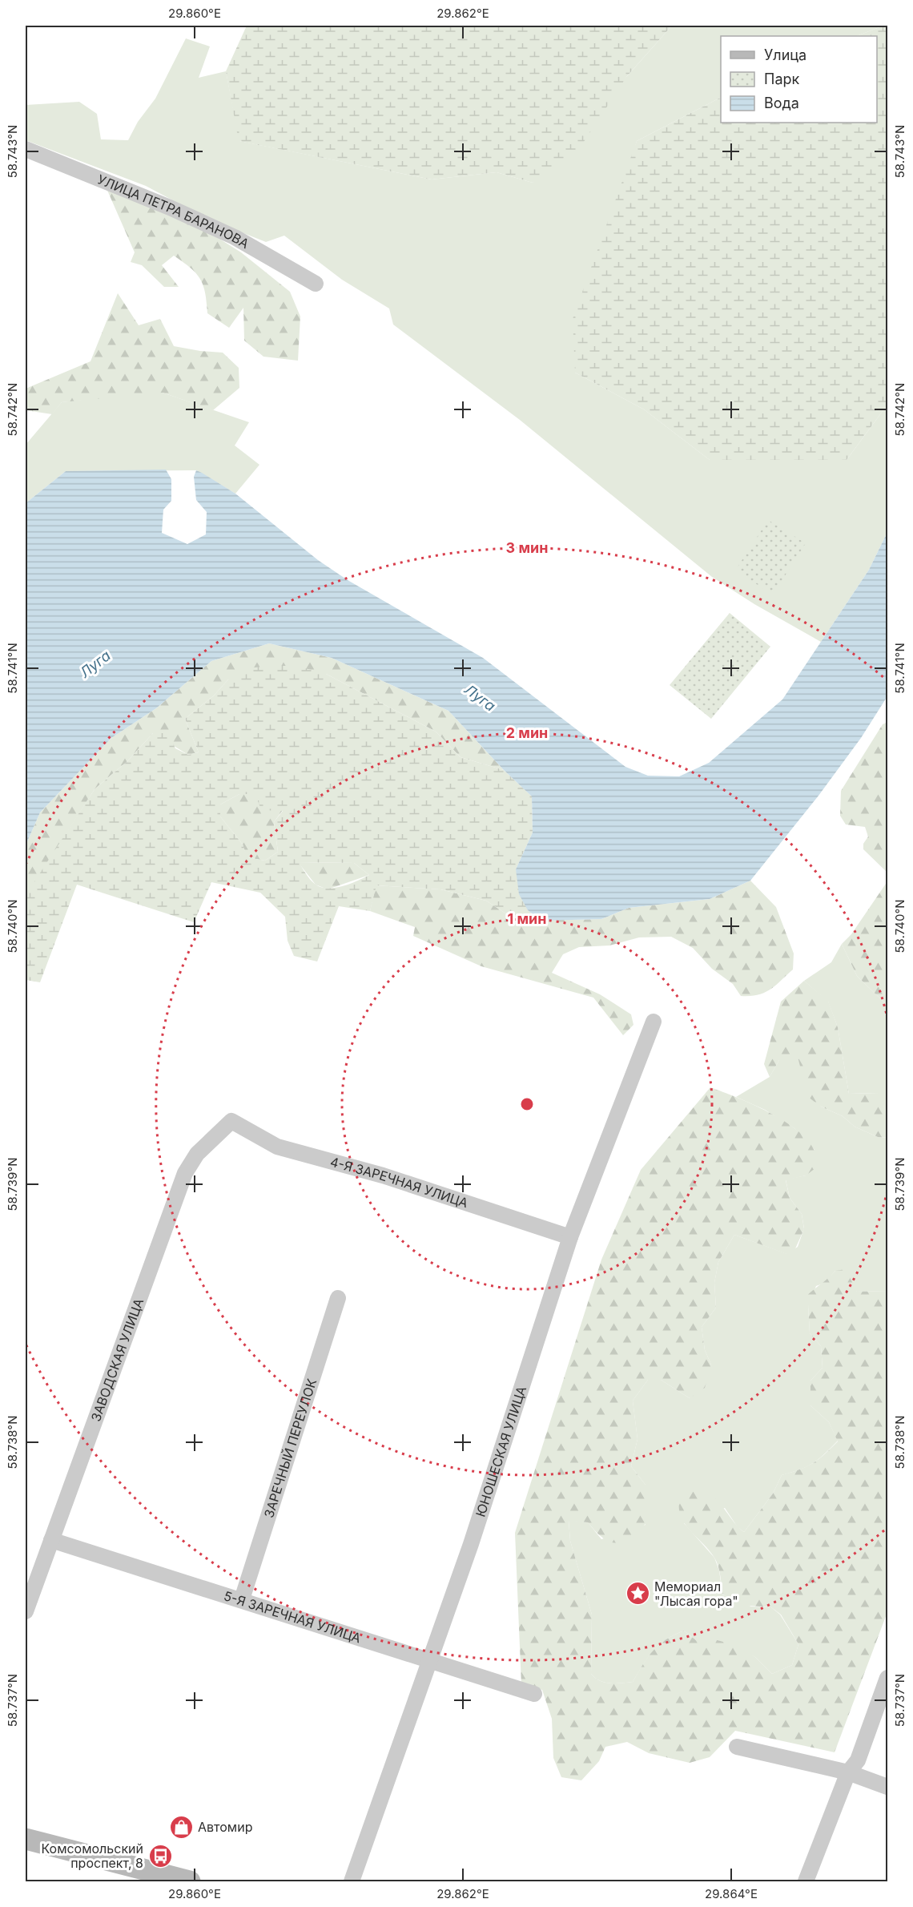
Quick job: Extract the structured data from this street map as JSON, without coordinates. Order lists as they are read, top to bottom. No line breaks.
{"streets":{"street":["УЛИЦА ПЕТРА БАРАНОВА","4-Я ЗАРЕЧНАЯ УЛИЦА","ЗАВОДСКАЯ УЛИЦА","ЗАРЕЧНЫЙ ПЕРЕУЛОК","ЮНОШЕСКАЯ УЛИЦА","5-Я ЗАРЕЧНАЯ УЛИЦА"]},"crossings":[["4-Я ЗАРЕЧНАЯ УЛИЦА","ЗАВОДСКАЯ УЛИЦА"],["4-Я ЗАРЕЧНАЯ УЛИЦА","ЮНОШЕСКАЯ УЛИЦА"],["ЗАВОДСКАЯ УЛИЦА","5-Я ЗАРЕЧНАЯ УЛИЦА"],["ЗАРЕЧНЫЙ ПЕРЕУЛОК","5-Я ЗАРЕЧНАЯ УЛИЦА"],["ЮНОШЕСКАЯ УЛИЦА","5-Я ЗАРЕЧНАЯ УЛИЦА"]],"water":["Луга"],"places":{"place":["Мемориал \"Лысая гора\""],"shop":["Автомир"],"bus stop":["Комсомольский проспект, 8"]},"legend":["Улица","Парк","Вода"],"coordinates":["29.860°E","29.862°E","58.743°N","58.742°N","58.741°N","58.740°N","58.739°N","58.738°N","58.737°N","29.864°E"],"rings":["3 мин","2 мин","1 мин"]}
